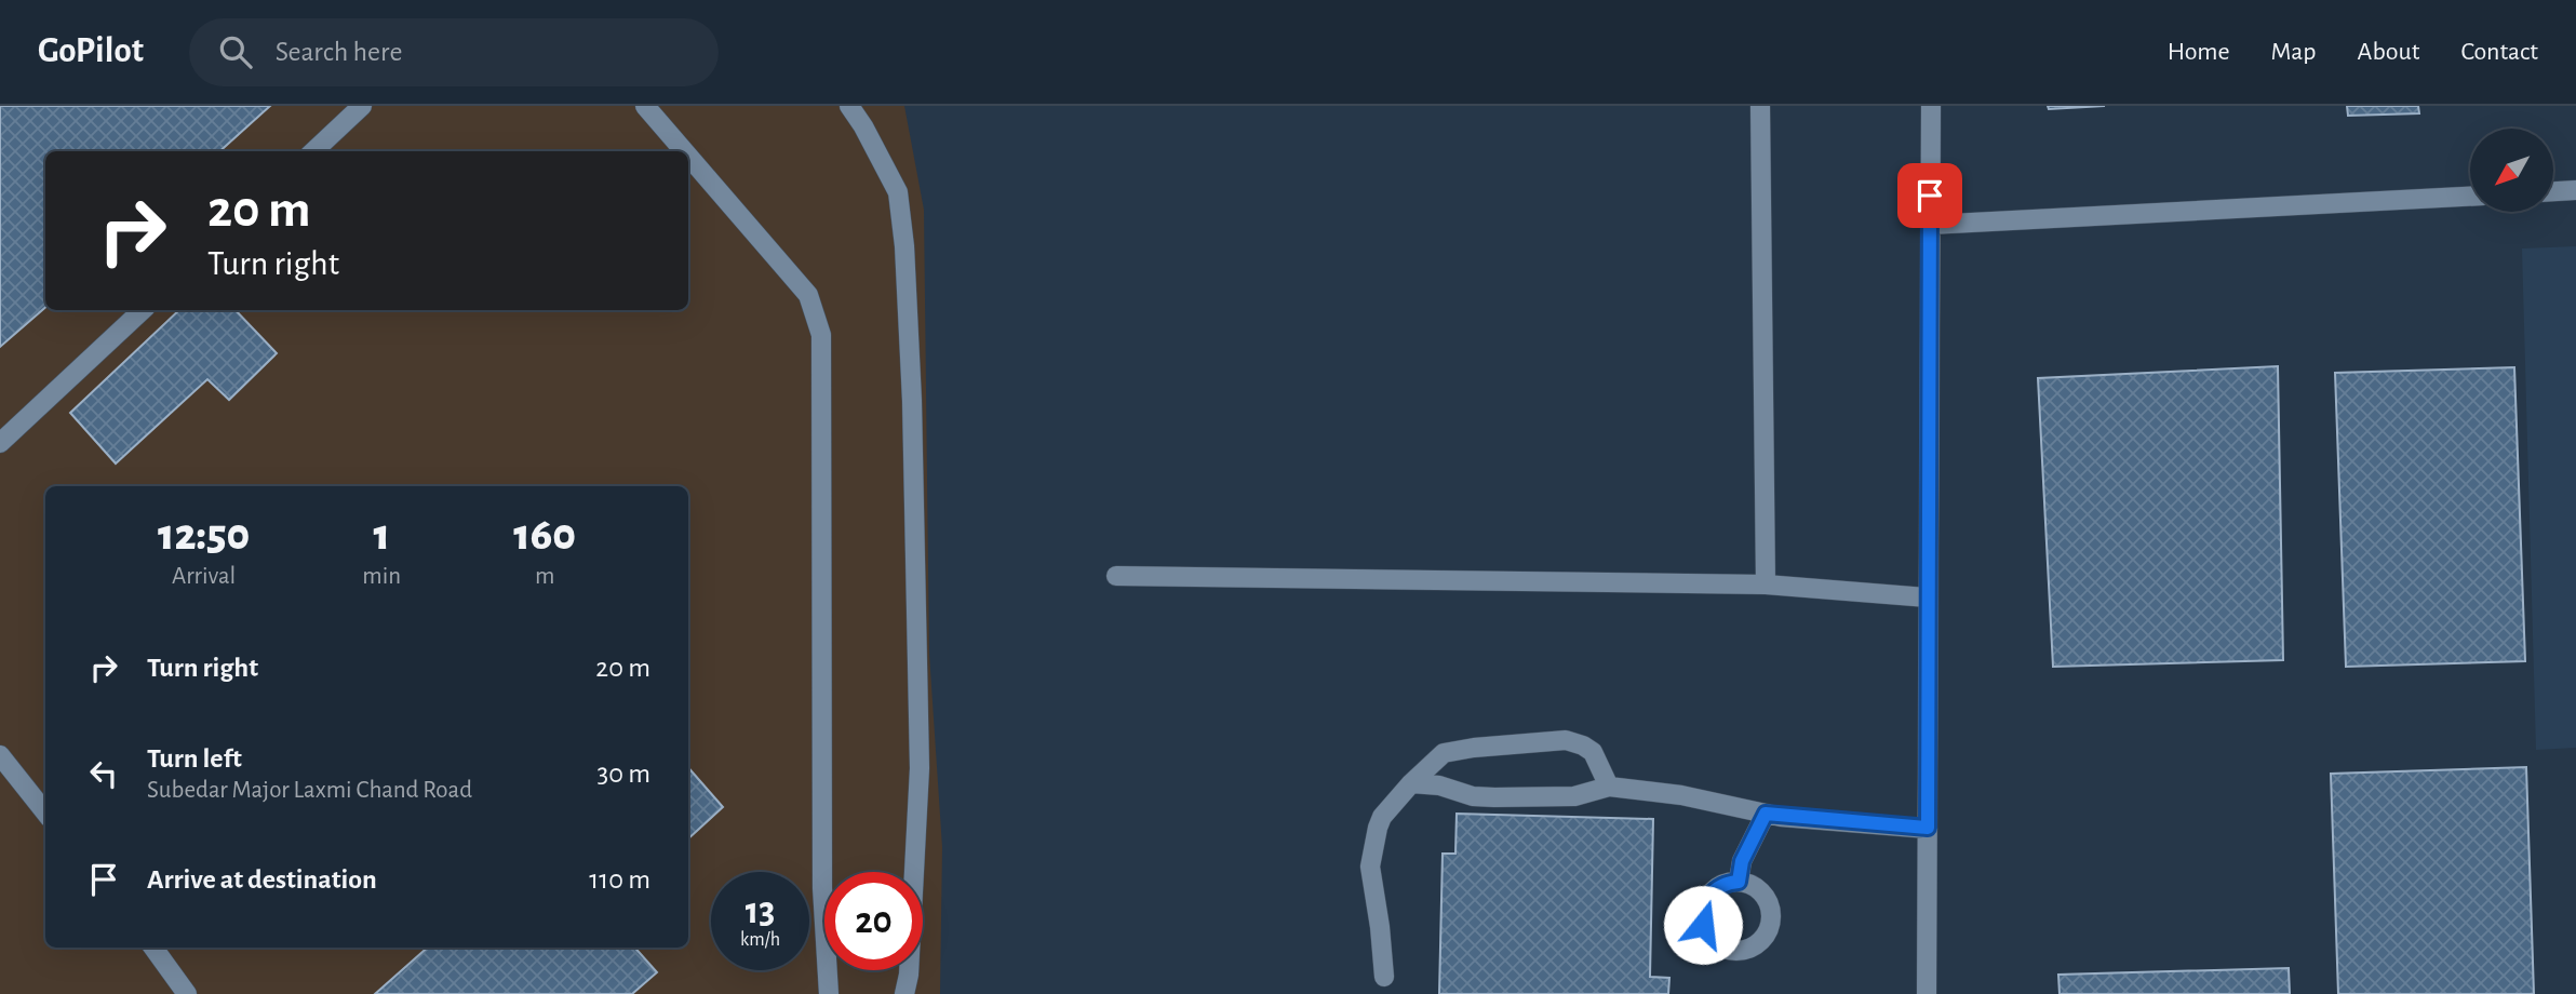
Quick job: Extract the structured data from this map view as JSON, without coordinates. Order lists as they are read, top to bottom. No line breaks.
{"north":"bottom left","page":{"header":"GoPilot","search":"Search here","nav":["Home","Map","About","Contact"],"turn":["20 m","Turn right"],"eta":["12:50","Arrival","1","min","160","m"],"list":[{"name":"Turn right","value":"20 m"},{"name":"Turn left","note":"Subedar Major Laxmi Chand Road","value":"30 m"},{"name":"Arrive at destination","value":"110 m"}],"speed":"13 km/h","limit":"20"}}
